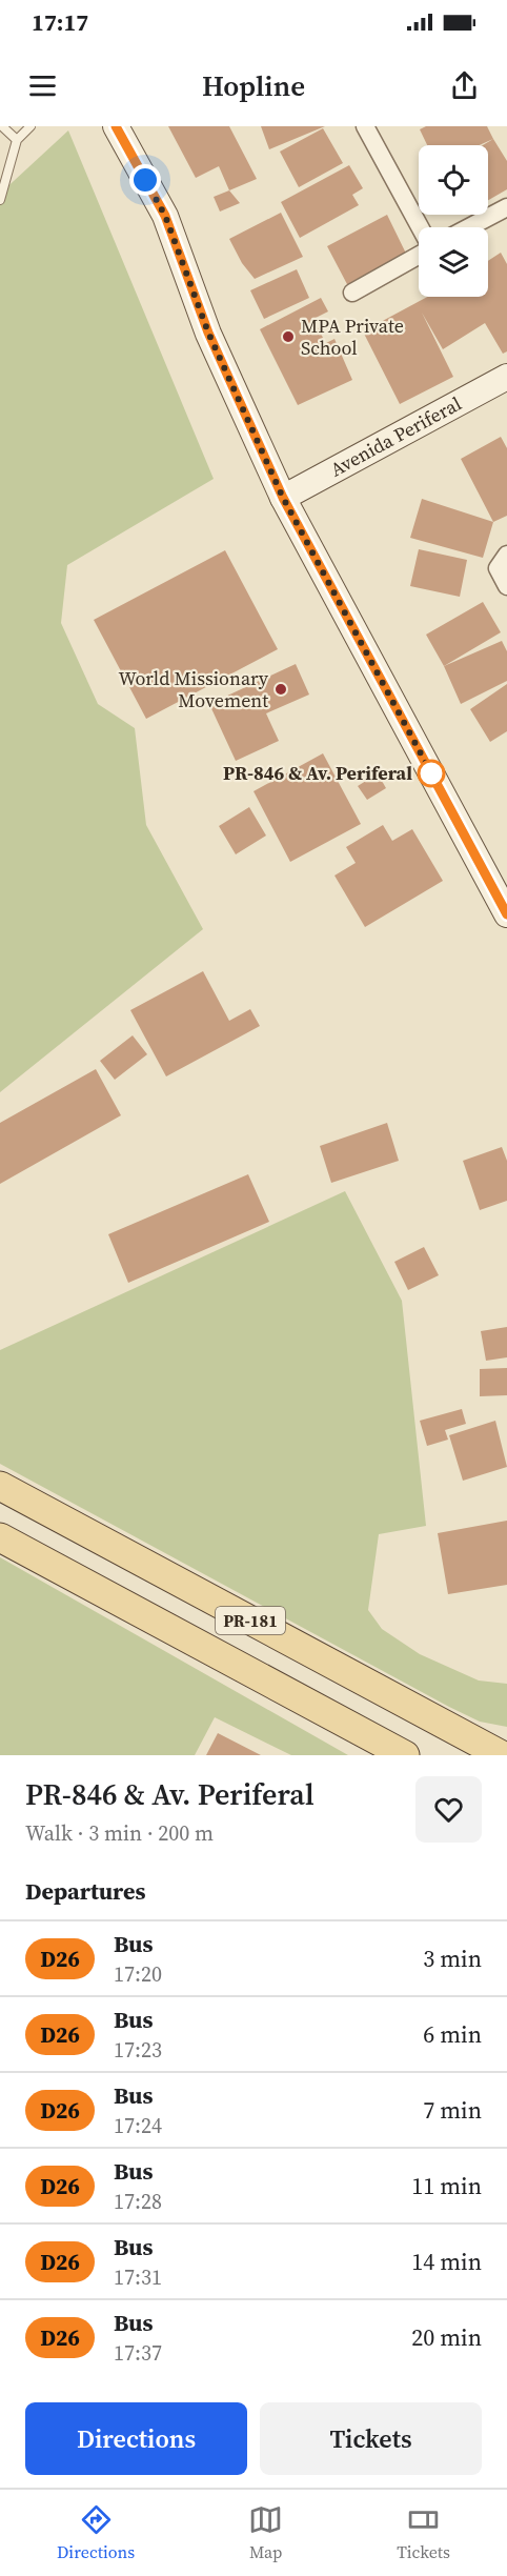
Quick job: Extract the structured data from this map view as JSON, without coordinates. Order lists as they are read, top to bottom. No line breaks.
{"streets":{"main road":["PR-181"],"street":["Avenida Periferal"]},"places":["MPA Private School","World Missionary Movement","PR-846 & Av. Periferal"],"lines":["bus line D26"],"page":{"status":"17:17","header":"Hopline","heading":[["PR-846 & Av. Periferal","Walk · 3 min · 200 m"],"Departures"],"list":[{"mark":"D26","name":"Bus","note":"17:20","value":"3 min"},{"mark":"D26","name":"Bus","note":"17:23","value":"6 min"},{"mark":"D26","name":"Bus","note":"17:24","value":"7 min"},{"mark":"D26","name":"Bus","note":"17:28","value":"11 min"},{"mark":"D26","name":"Bus","note":"17:31","value":"14 min"},{"mark":"D26","name":"Bus","note":"17:37","value":"20 min"}],"buttons":["Directions","Tickets"],"tabs":["Directions","Map","Tickets"]}}
